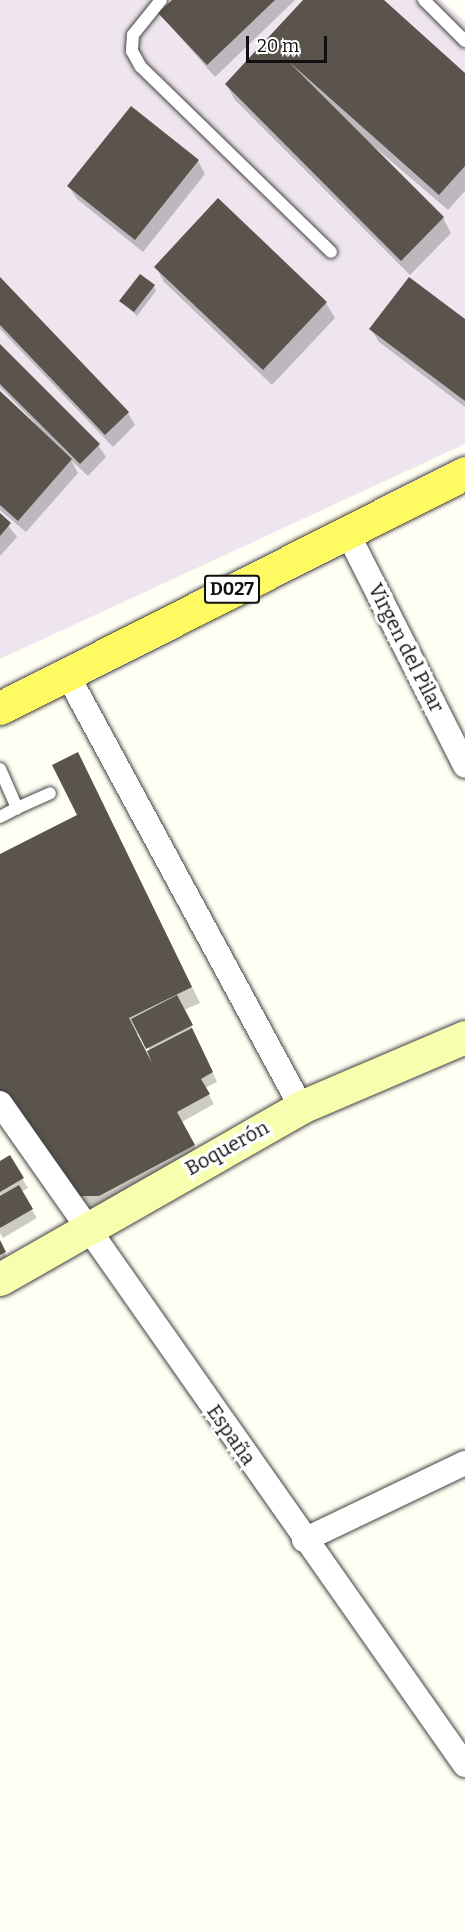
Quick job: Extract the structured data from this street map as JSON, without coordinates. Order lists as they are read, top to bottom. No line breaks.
{"streets":{"main road":["D027"],"street":["Virgen del Pilar","Boquerón","España"]},"crossings":[["D027","Virgen del Pilar"],["Boquerón","España"]],"scale_bar":"20 m"}
